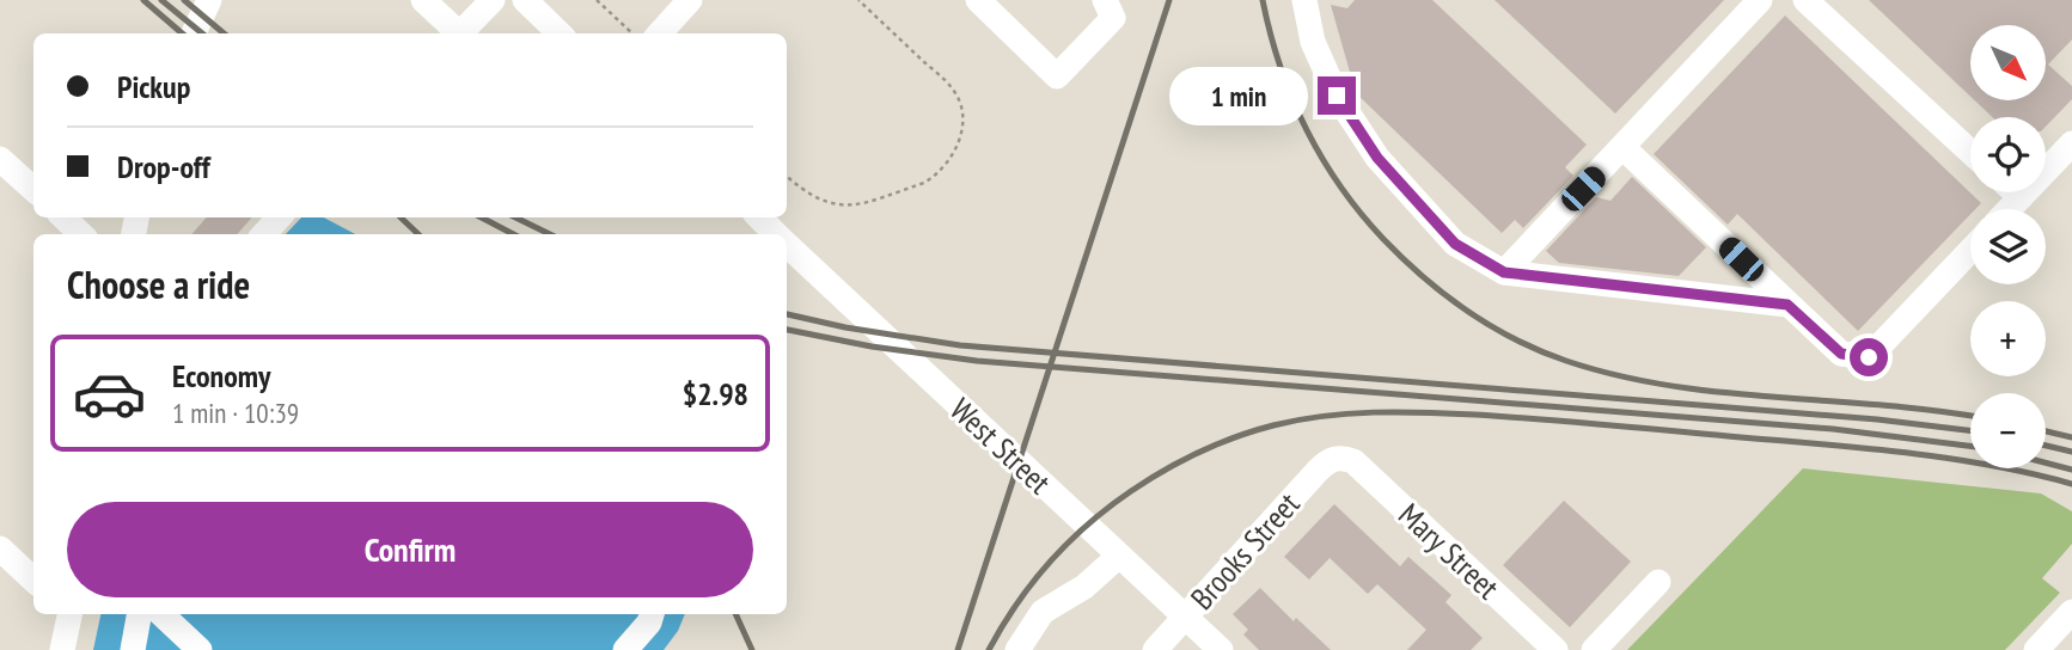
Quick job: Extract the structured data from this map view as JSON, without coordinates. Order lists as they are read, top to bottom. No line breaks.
{"streets":{"street":["West Street","Brooks Street","Mary Street"]},"crossings":[["West Street","Brooks Street"],["Brooks Street","Mary Street"]],"north":"bottom right","page":{"map_buttons":["+","−"],"banner":["Pickup","Drop-off"],"bubble":"1 min","heading":"Choose a ride","list":[{"name":"Economy","note":"1 min · 10:39","value":"$2.98"}],"buttons":"Confirm"}}
